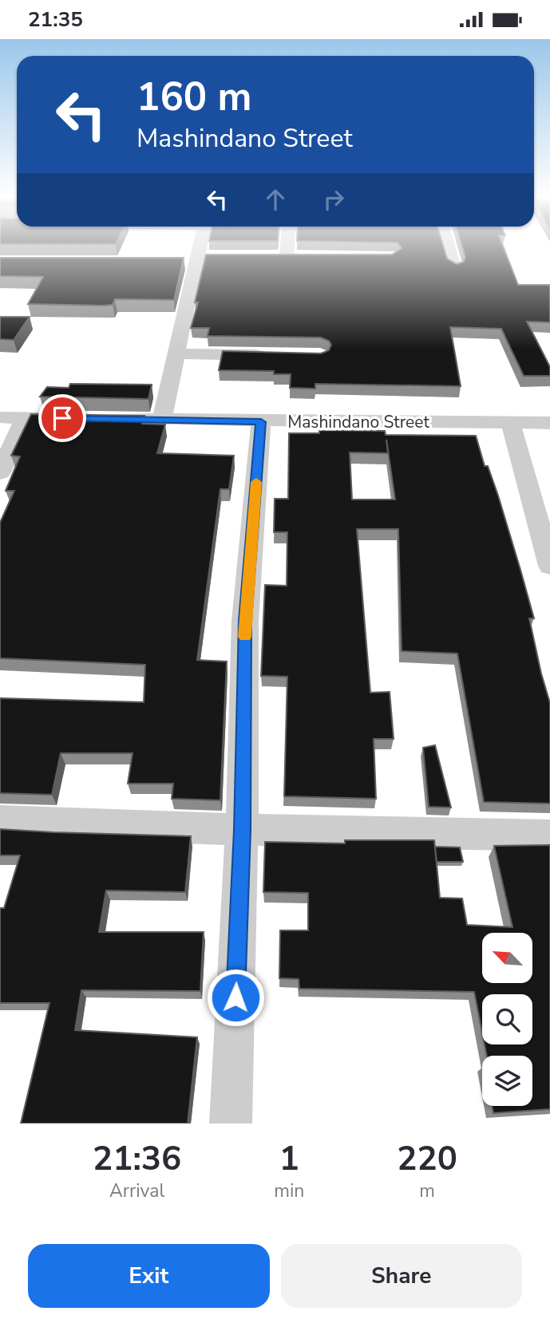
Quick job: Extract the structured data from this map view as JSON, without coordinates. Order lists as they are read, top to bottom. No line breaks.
{"streets":{"street":["Mashindano Street"]},"north":"top left","page":{"status":"21:35","turn":["160 m","Mashindano Street"],"eta":["21:36","Arrival","1","min","220","m"],"buttons":["Exit","Share"]}}
